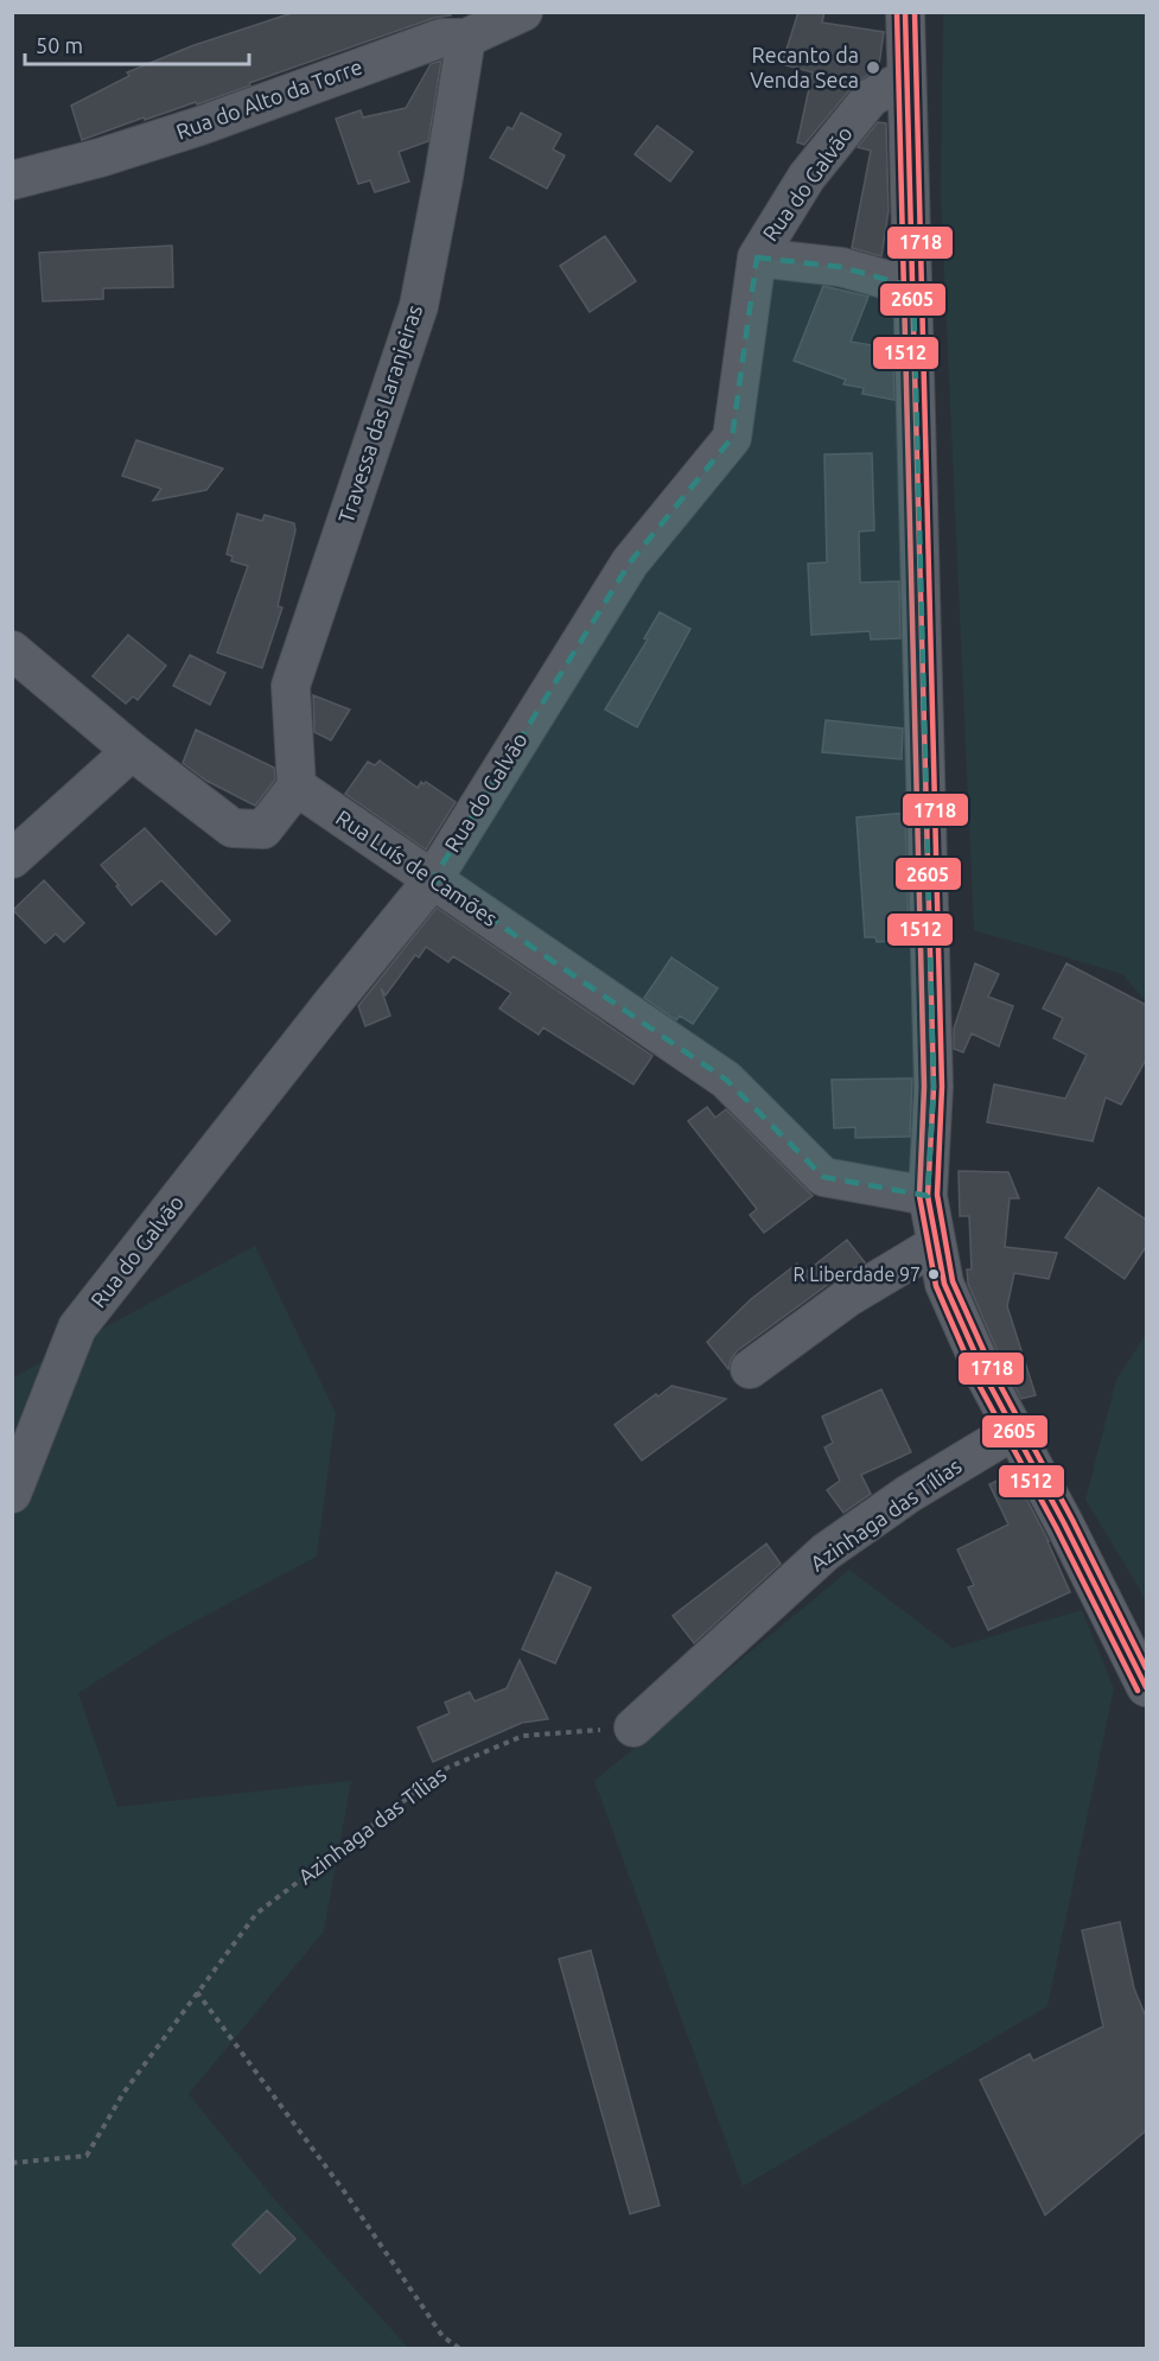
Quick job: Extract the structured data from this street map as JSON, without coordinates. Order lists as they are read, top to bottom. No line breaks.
{"streets":{"street":["Rua do Alto da Torre","Rua do Galvão","Travessa das Laranjeiras","Rua Luís de Camões","Azinhaga das Tílias"]},"crossings":[["Rua do Alto da Torre","Travessa das Laranjeiras"],["Rua do Galvão","Rua Luís de Camões"],["Travessa das Laranjeiras","Rua Luís de Camões"]],"places":["Recanto da Venda Seca","R Liberdade 97"],"lines":["transit line 2605","transit line 1512","transit line 1718"],"scale_bar":"50 m"}
